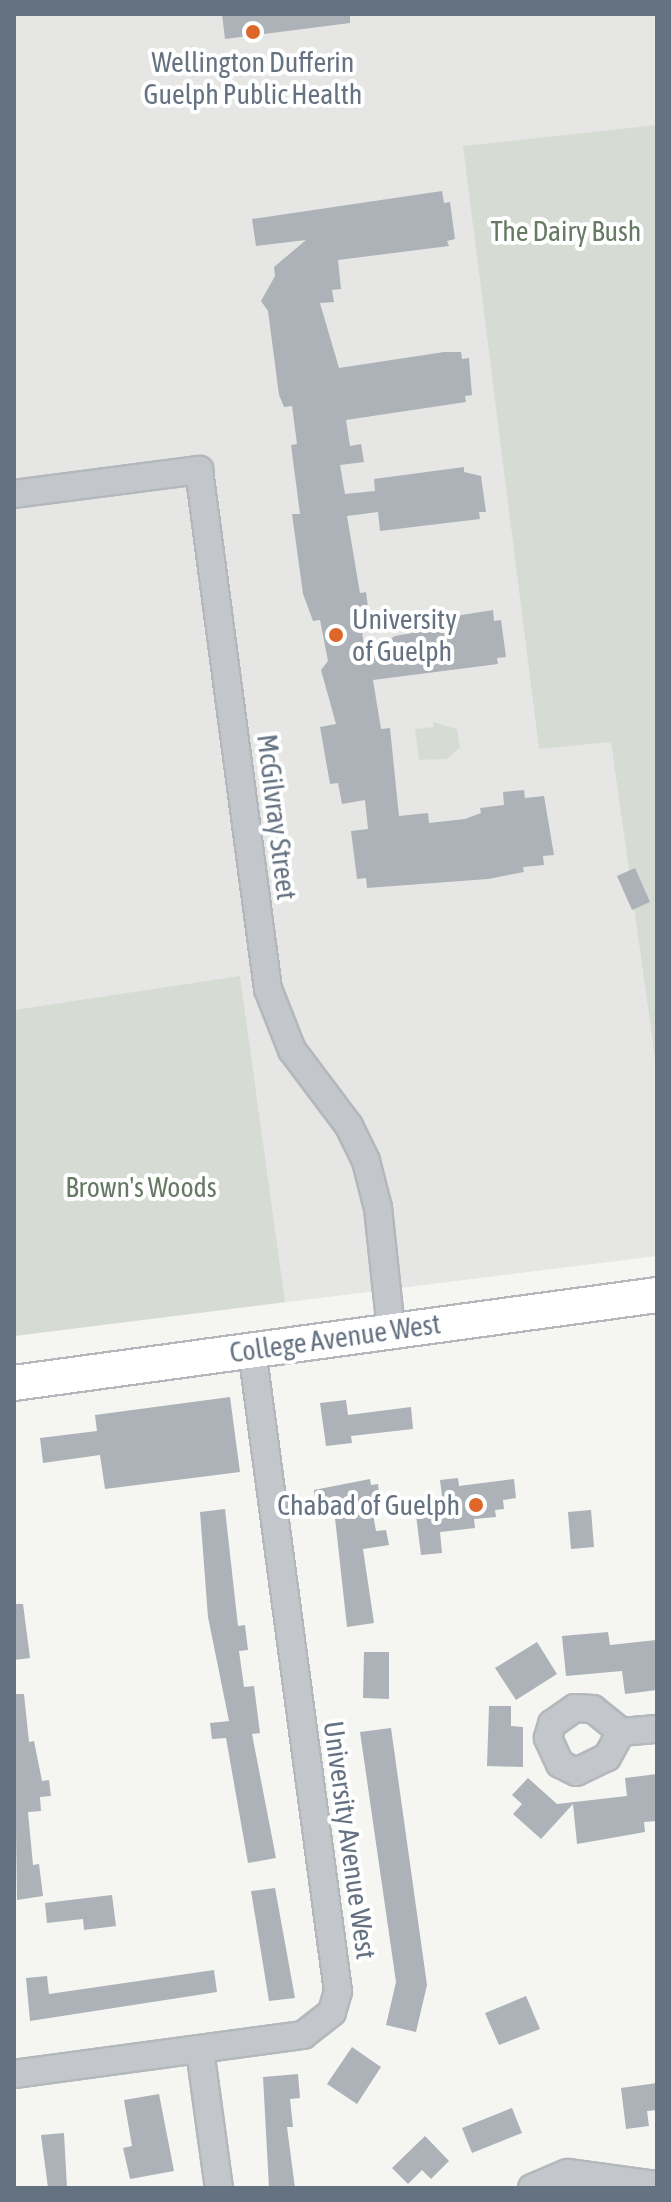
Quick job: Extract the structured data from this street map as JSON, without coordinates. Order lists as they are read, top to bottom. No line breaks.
{"streets":{"main road":["College Avenue West"],"street":["McGilvray Street","University Avenue West"]},"crossings":[["McGilvray Street","College Avenue West"],["College Avenue West","University Avenue West"]],"parks":["The Dairy Bush","Brown's Woods"],"places":["Wellington Dufferin Guelph Public Health","University of Guelph","Chabad of Guelph"]}
